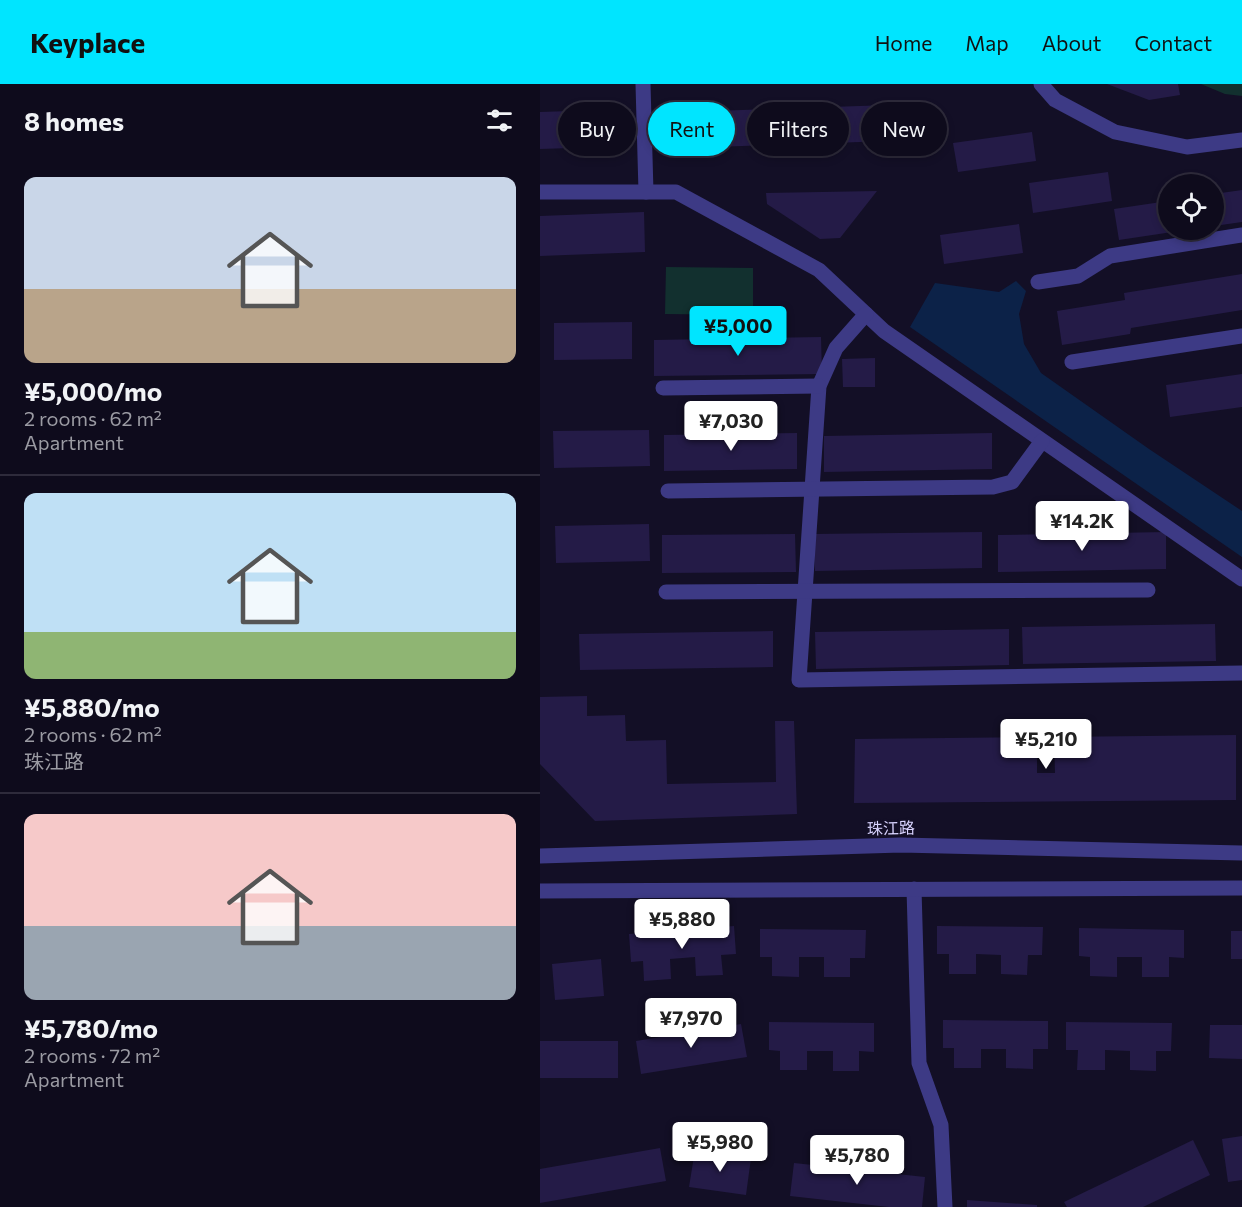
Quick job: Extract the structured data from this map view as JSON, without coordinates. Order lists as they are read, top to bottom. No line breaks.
{"streets":{"street":["珠江路"]},"page":{"header":"Keyplace","nav":["Home","Map","About","Contact"],"heading":"8 homes","chip":["Buy","Rent","Filters","New"],"list":[{"name":"¥5,000/mo","note":"2 rooms · 62 m² · Apartment"},{"name":"¥5,880/mo","note":"2 rooms · 62 m² · 珠江路"},{"name":"¥5,780/mo","note":"2 rooms · 72 m² · Apartment"}],"price":["¥5,000","¥7,030","¥14.2K","¥5,210","¥5,880","¥7,970","¥5,980","¥5,780"]}}
